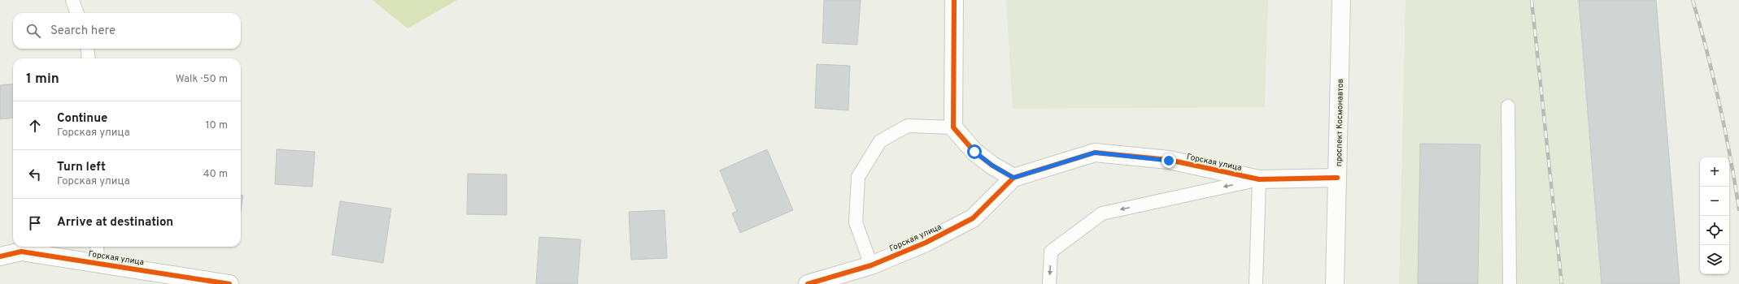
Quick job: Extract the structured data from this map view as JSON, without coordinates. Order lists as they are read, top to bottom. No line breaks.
{"streets":{"street":["проспект Космонавтов","Горская улица"]},"crossings":[["проспект Космонавтов","Горская улица"]],"page":{"search":"Search here","heading":["1 min","Walk · 50 m"],"list":[["Continue","Горская улица","10 m"],["Turn left","Горская улица","40 m"],"Arrive at destination"],"map_buttons":["+","−"]}}
